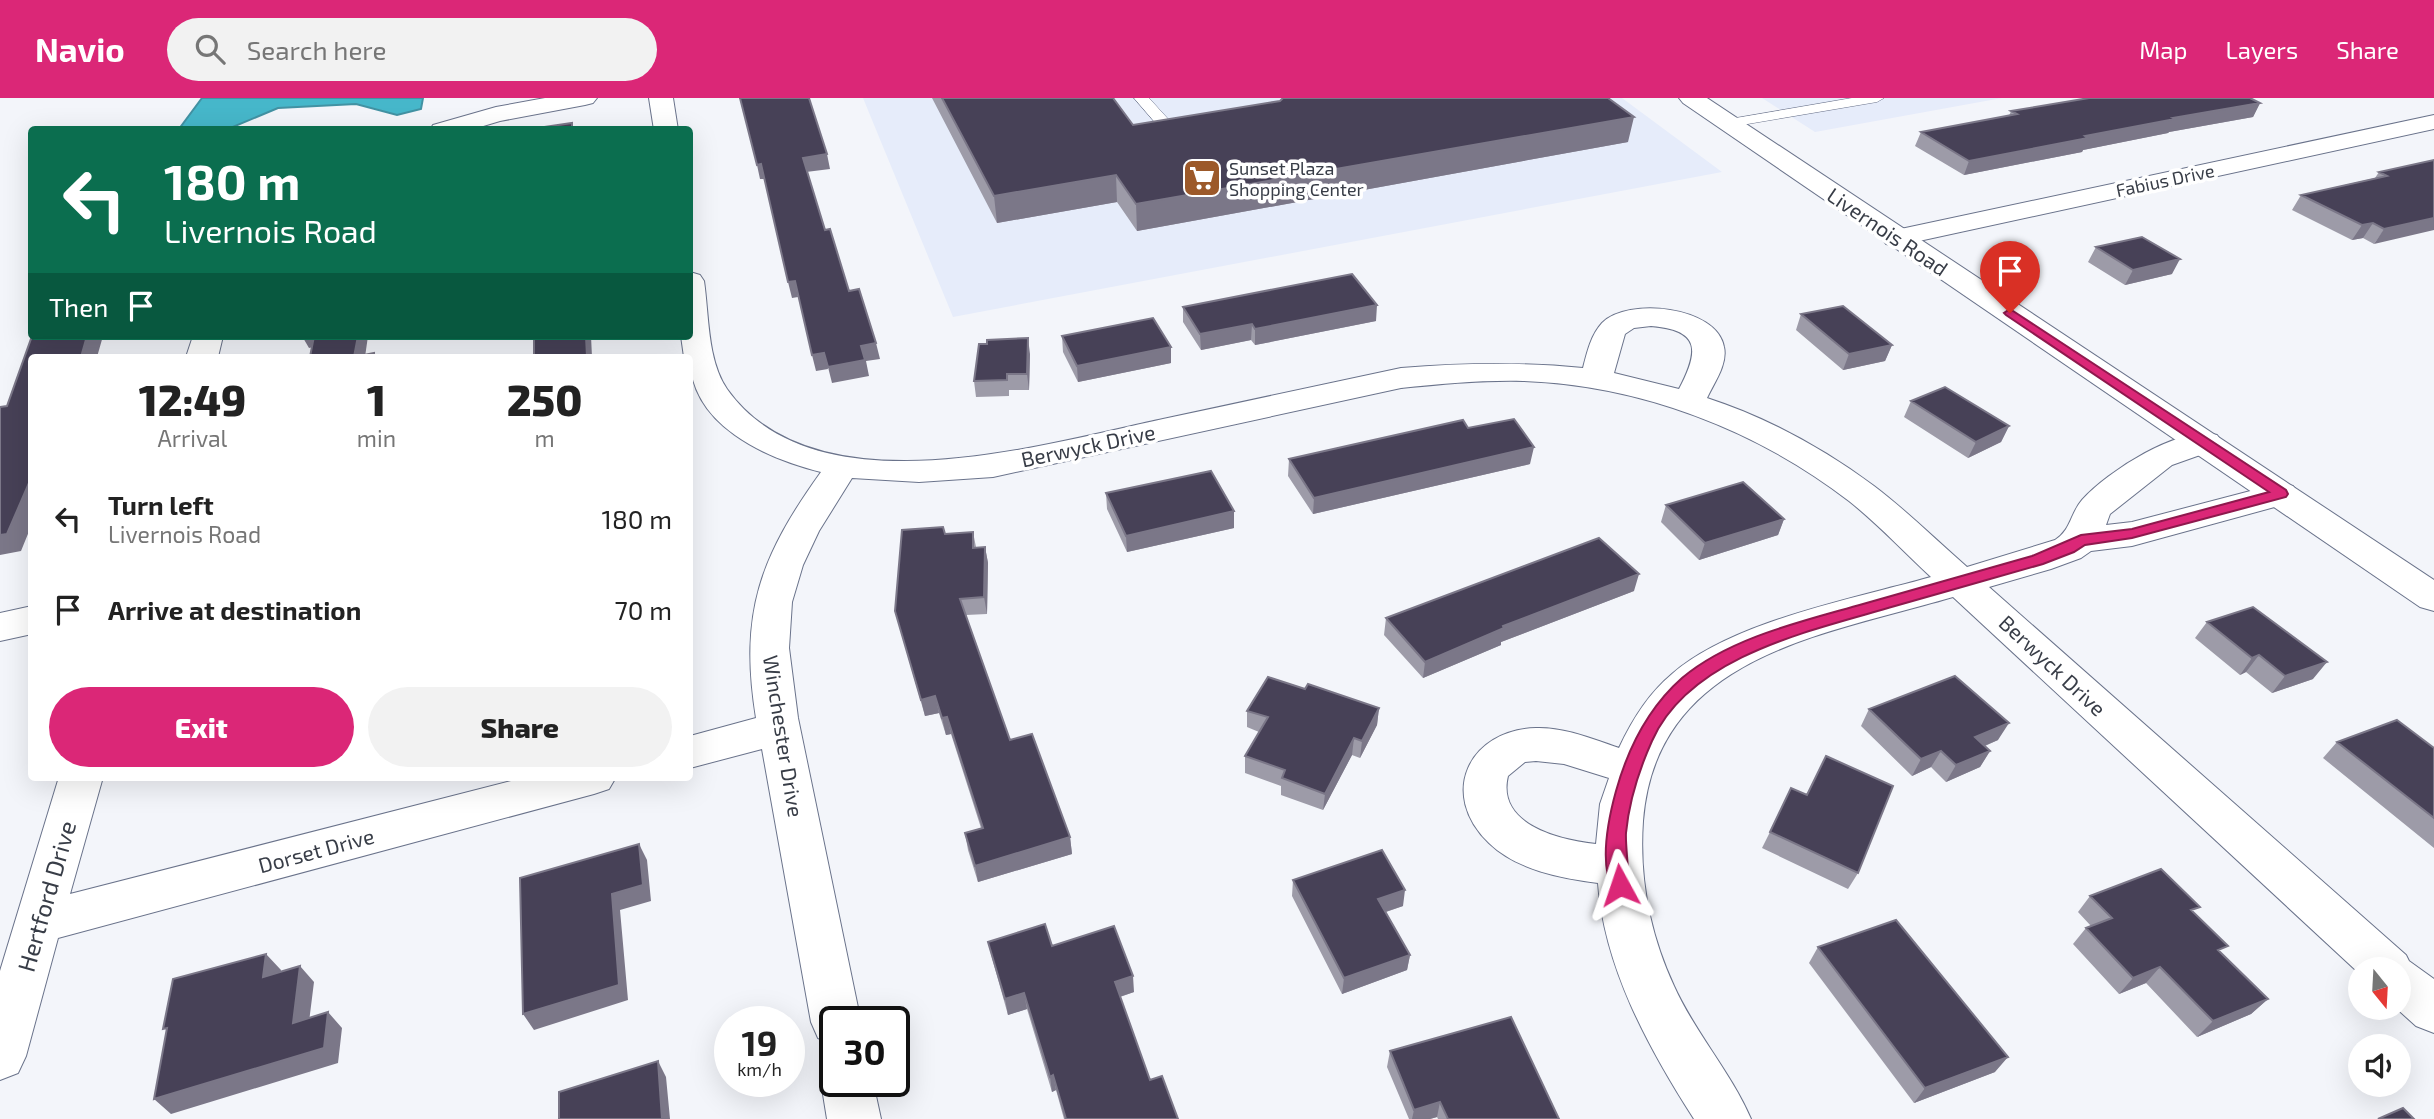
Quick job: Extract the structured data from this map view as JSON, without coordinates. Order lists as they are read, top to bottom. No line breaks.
{"streets":{"street":["Fabius Drive","Livernois Road","Berwyck Drive","Winchester Drive","Dorset Drive","Hertford Drive"]},"crossings":[["Fabius Drive","Livernois Road"],["Berwyck Drive","Winchester Drive"],["Dorset Drive","Hertford Drive"]],"places":{"supermarket":["Sunset Plaza Shopping Center"]},"north":"bottom","page":{"header":"Navio","search":"Search here","nav":["Map","Layers","Share"],"turn":["180 m","Livernois Road"],"then":"Then","eta":["12:49","Arrival","1","min","250","m"],"list":[{"name":"Turn left","note":"Livernois Road","value":"180 m"},{"name":"Arrive at destination","value":"70 m"}],"buttons":["Exit","Share"],"speed":"19 km/h","limit":"30"}}
